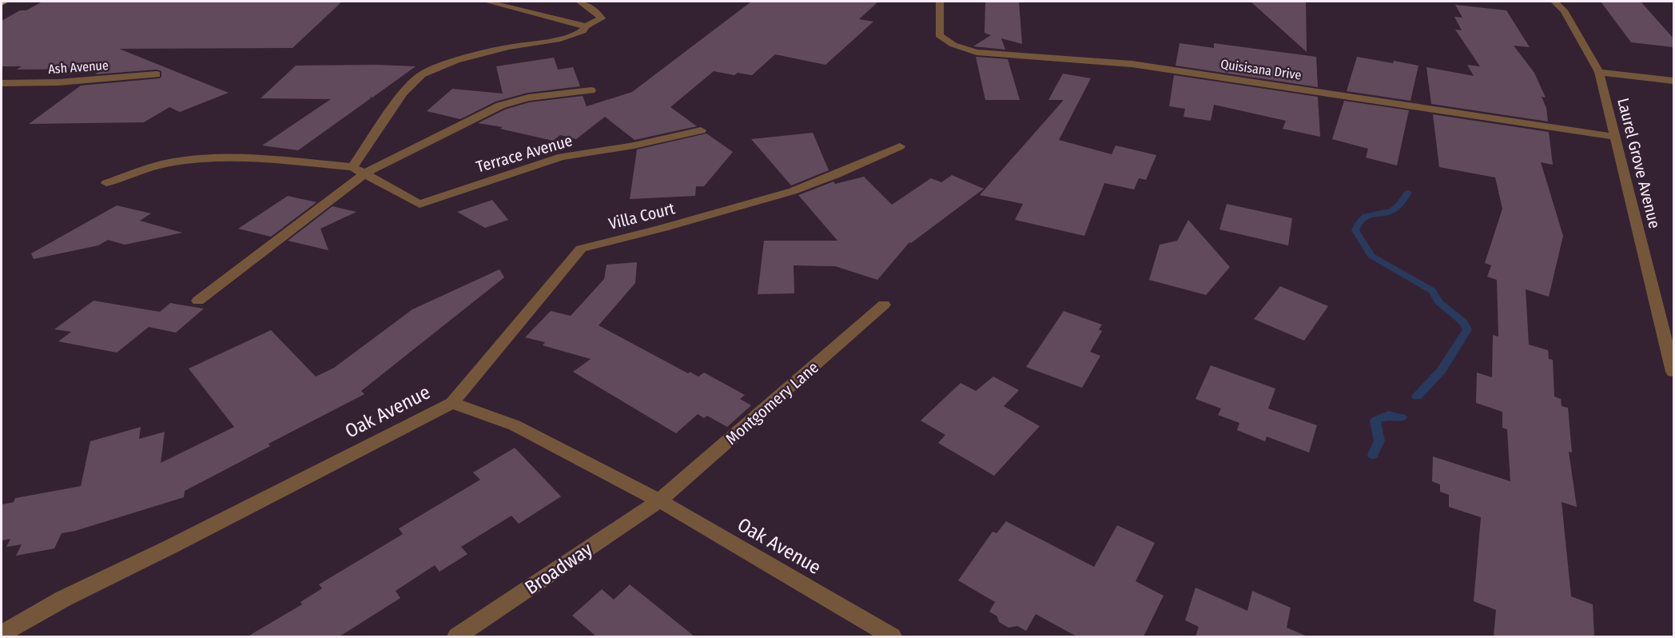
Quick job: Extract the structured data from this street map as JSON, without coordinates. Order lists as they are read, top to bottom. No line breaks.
{"streets":{"street":["Ash Avenue","Quisisana Drive","Terrace Avenue","Laurel Grove Avenue","Villa Court","Montgomery Lane","Oak Avenue","Broadway"]},"crossings":[["Quisisana Drive","Laurel Grove Avenue"],["Villa Court","Oak Avenue"],["Montgomery Lane","Oak Avenue"],["Montgomery Lane","Broadway"],["Oak Avenue","Broadway"]]}
